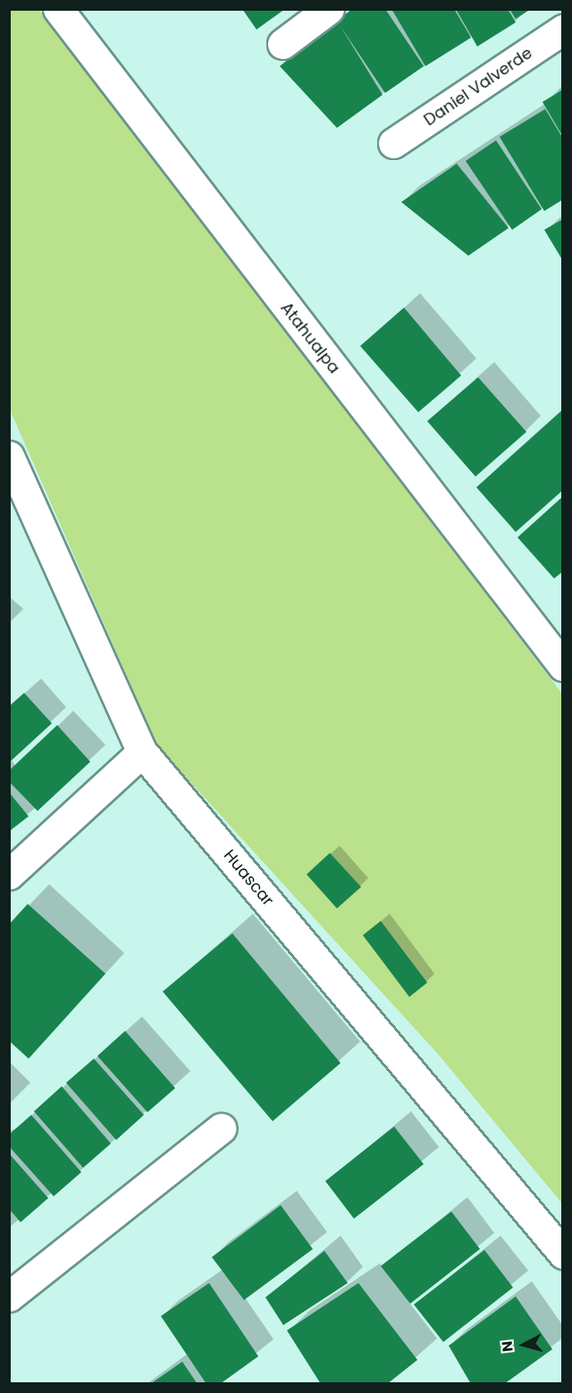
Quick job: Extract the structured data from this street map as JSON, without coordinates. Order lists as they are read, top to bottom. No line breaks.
{"streets":{"street":["Daniel Valverde","Atahualpa","Huascar"]},"north":"left"}
